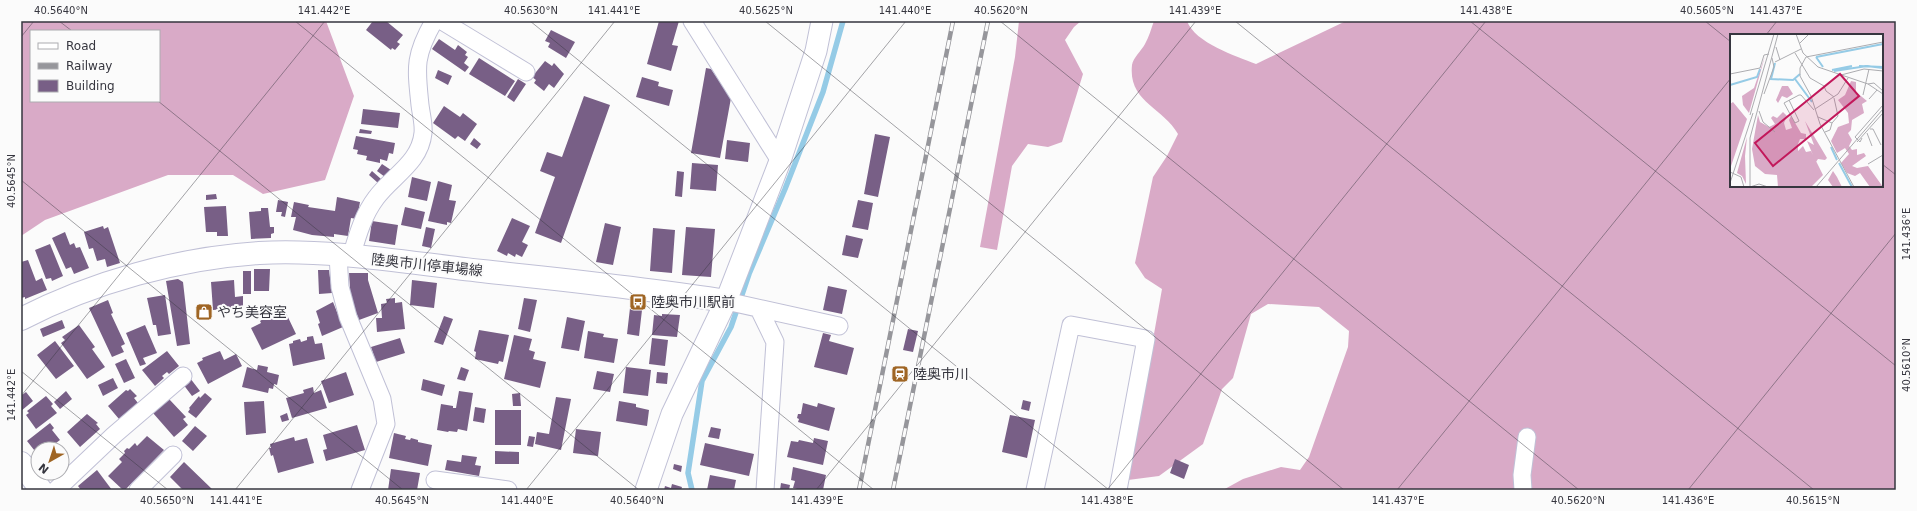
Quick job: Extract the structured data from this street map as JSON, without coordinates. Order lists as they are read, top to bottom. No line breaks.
{"streets":{"main road":["陸奥市川停車場線"]},"places":{"bus stop":["陸奥市川駅前"],"shop":["やち美容室"],"station":["陸奥市川"]},"legend":["Road","Railway","Building"],"north":"bottom left","coordinates":["40.5640°N","141.442°E","40.5630°N","141.441°E","40.5625°N","141.440°E","40.5620°N","141.439°E","141.438°E","40.5605°N","141.437°E","40.5645°N","141.436°E","40.5610°N","40.5650°N","40.5615°N"]}
